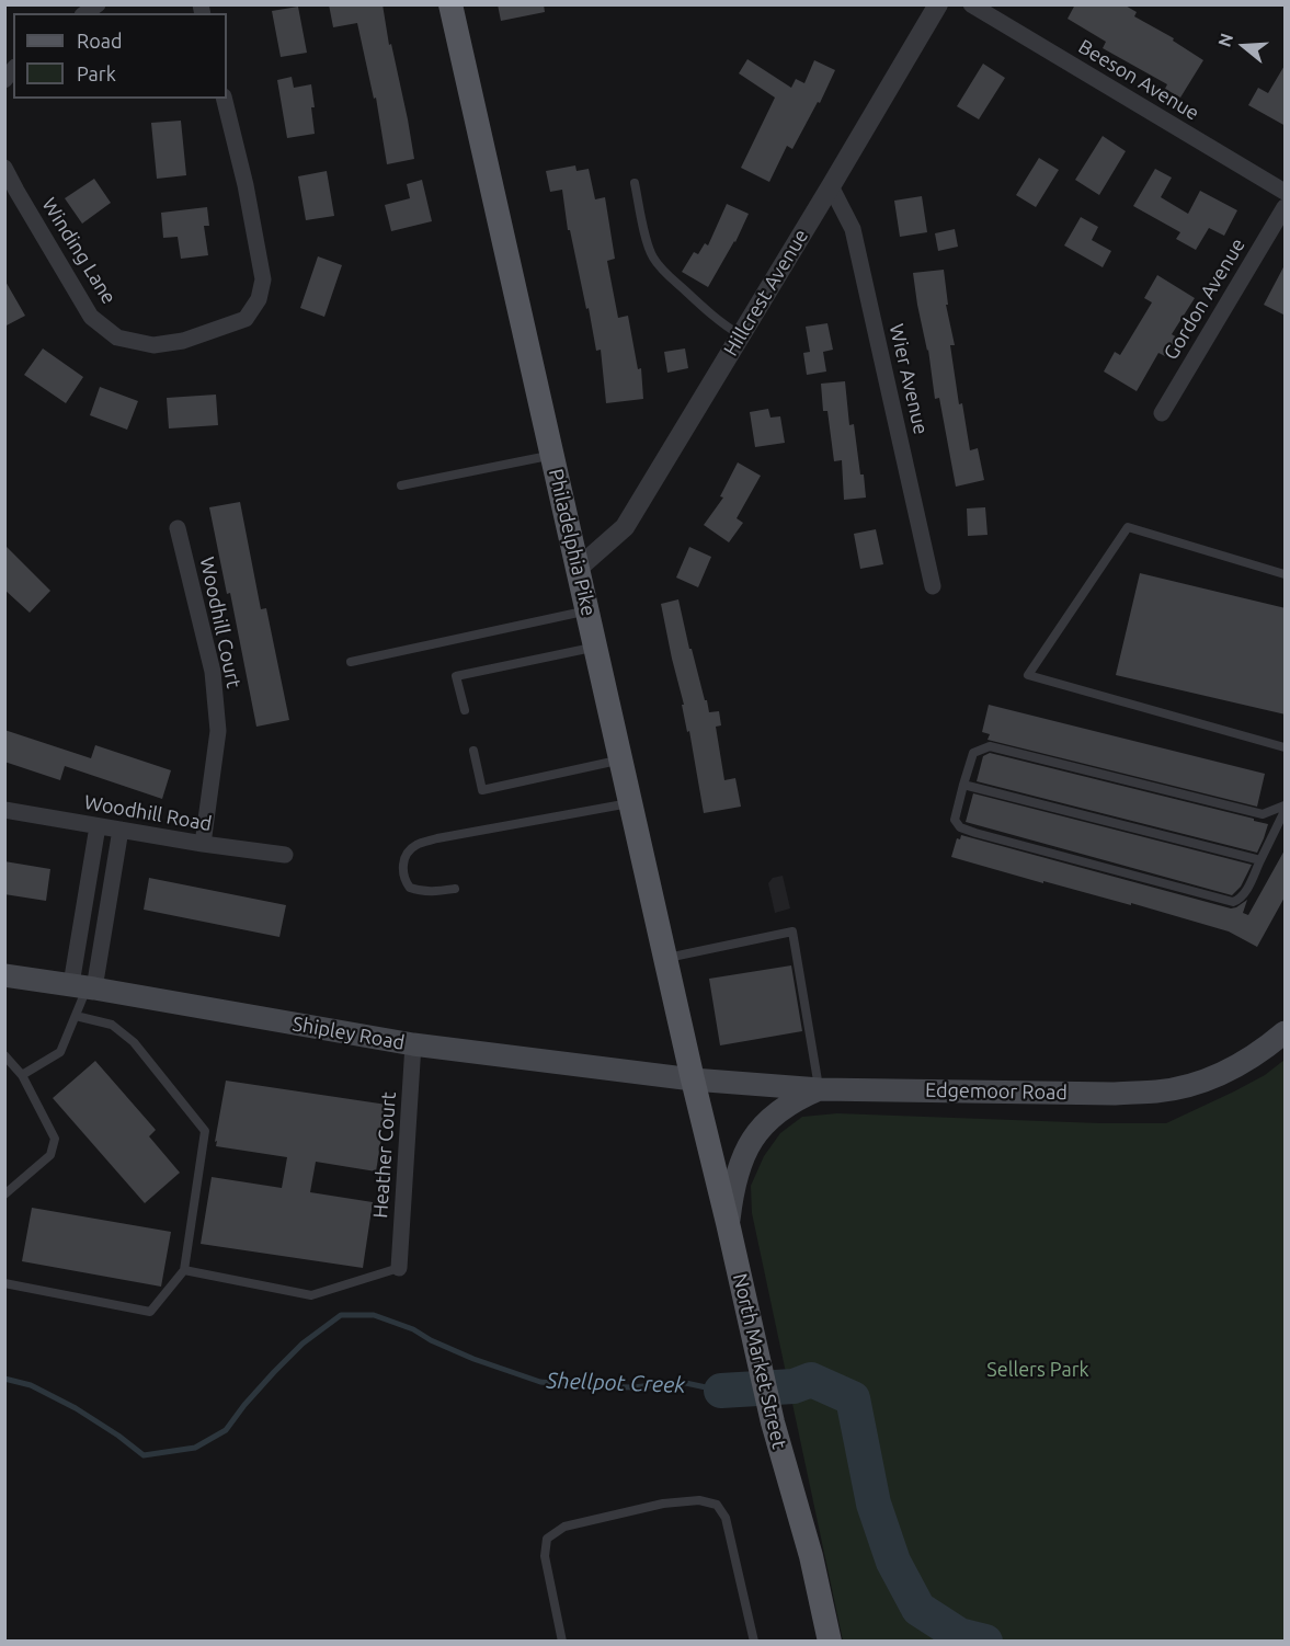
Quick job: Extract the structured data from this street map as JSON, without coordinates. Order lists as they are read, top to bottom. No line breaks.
{"streets":{"main road":["Philadelphia Pike","Shipley Road","Edgemoor Road","North Market Street"],"street":["Beeson Avenue","Winding Lane","Hillcrest Avenue","Gordon Avenue","Wier Avenue","Woodhill Court","Woodhill Road","Heather Court"]},"crossings":[["Hillcrest Avenue","Wier Avenue"],["Hillcrest Avenue","Philadelphia Pike"],["Philadelphia Pike","Shipley Road"],["Philadelphia Pike","Edgemoor Road"],["Philadelphia Pike","North Market Street"],["Woodhill Court","Woodhill Road"],["Shipley Road","Edgemoor Road"],["Shipley Road","Heather Court"],["Shipley Road","North Market Street"],["Edgemoor Road","North Market Street"]],"water":["Shellpot Creek"],"parks":["Sellers Park"],"legend":["Road","Park"],"north":"left"}
